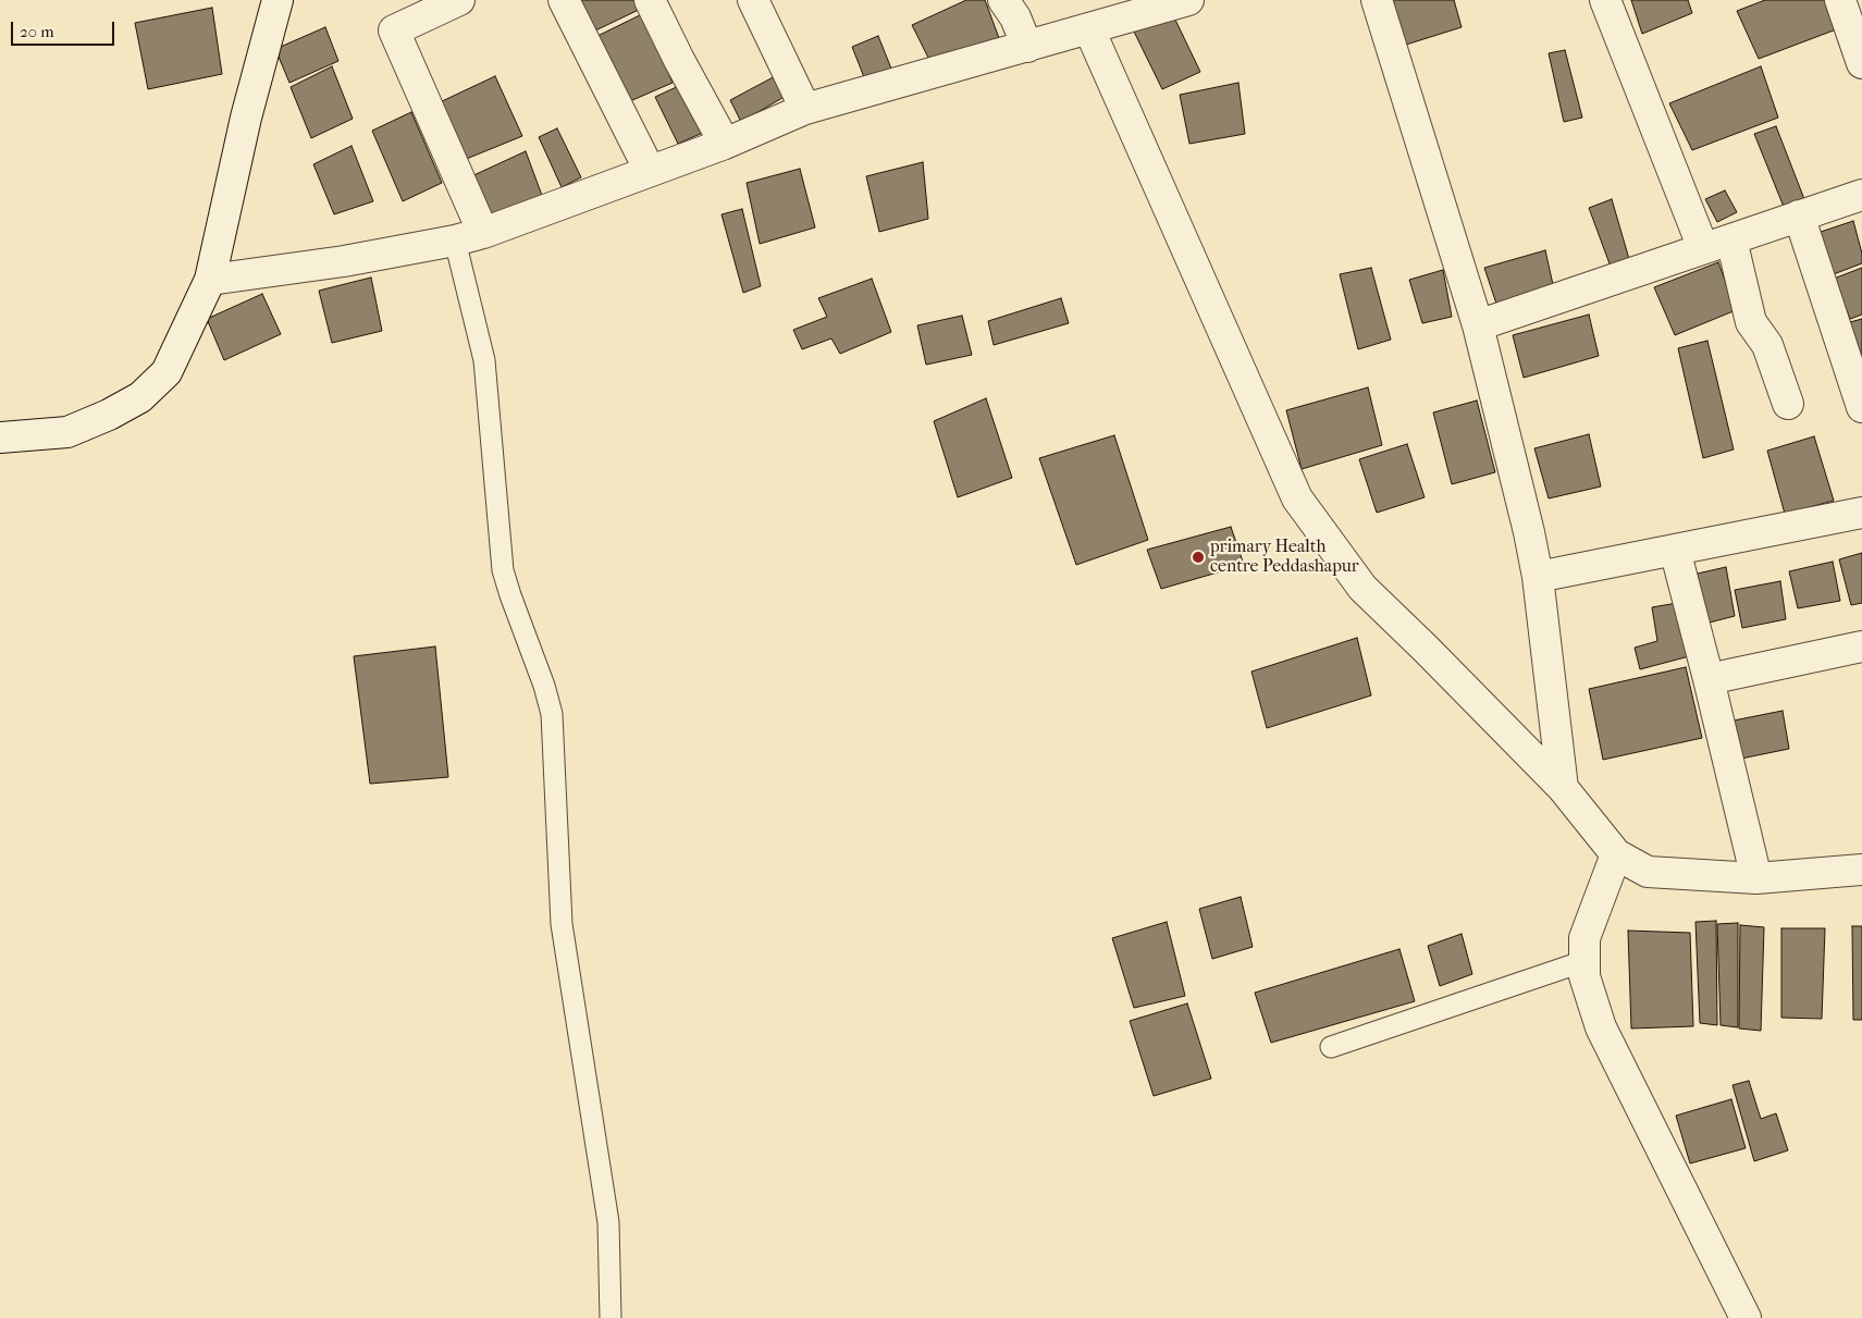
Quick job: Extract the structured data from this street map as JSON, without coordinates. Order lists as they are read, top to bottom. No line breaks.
{"places":["primary Health centre Peddashapur"],"scale_bar":"20 m"}
